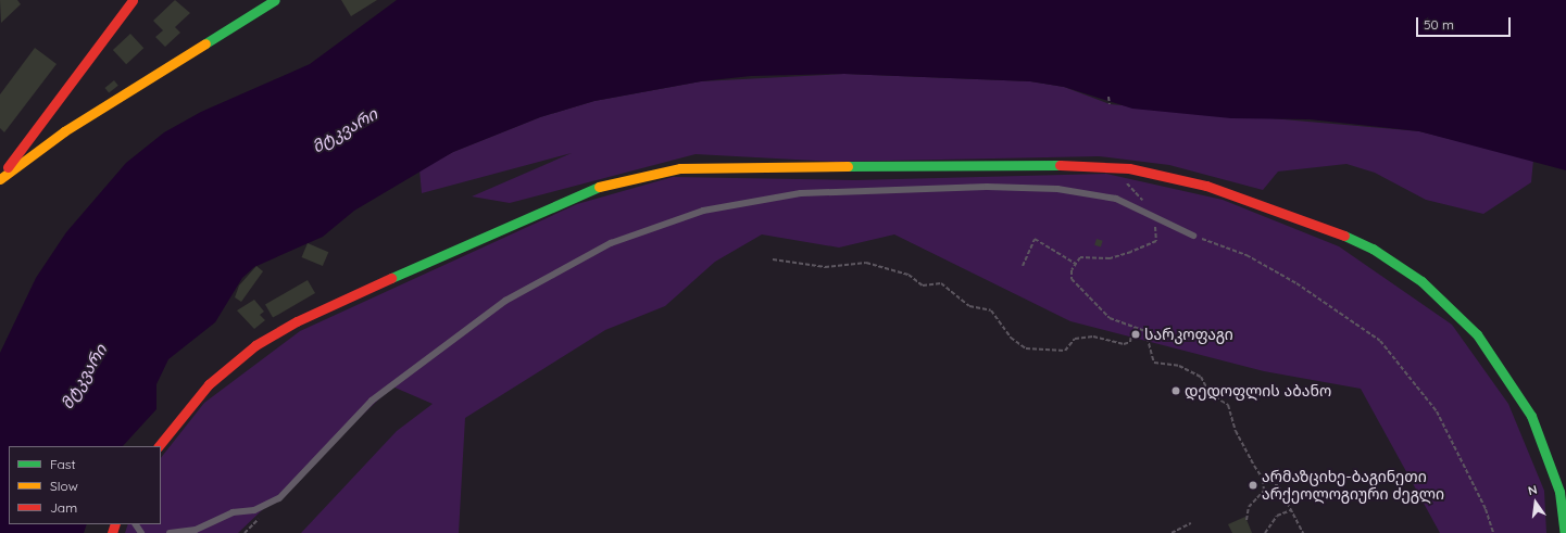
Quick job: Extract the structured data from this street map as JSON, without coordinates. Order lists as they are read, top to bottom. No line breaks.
{"water":["მტკვარი"],"places":["სარკოფაგი","დედოფლის აბანო","არმაზციხე-ბაგინეთი არქეოლოგიური ძეგლი"],"legend":["Fast","Slow","Jam"],"scale_bar":"50 m","north":"top"}
